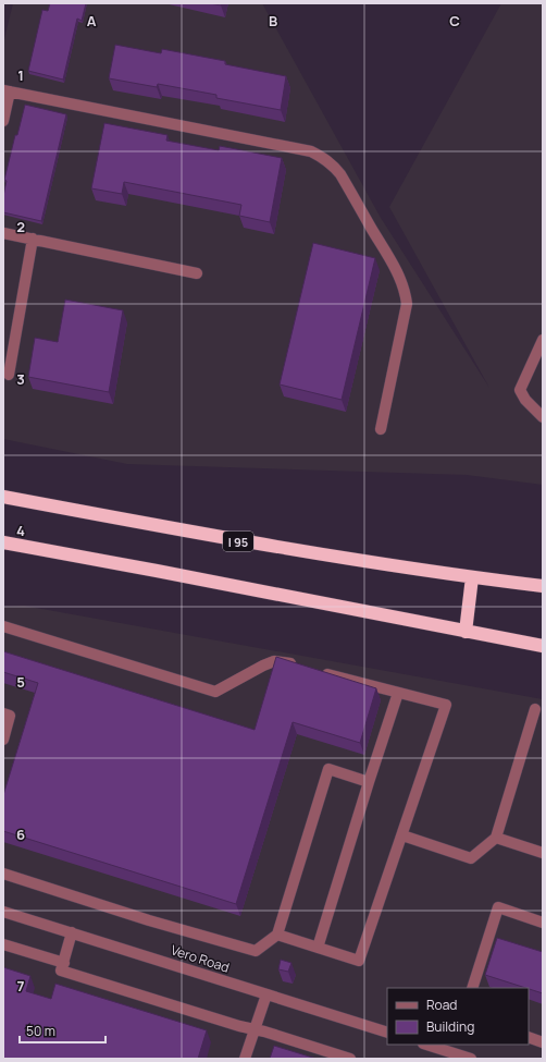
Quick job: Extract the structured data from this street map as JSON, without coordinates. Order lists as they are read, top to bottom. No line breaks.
{"streets":{"highway":["I 95"],"street":["Vero Road"]},"legend":["Road","Building"],"scale_bar":"50 m","grid":{"columns":["A","B","C"],"rows":["1","2","3","4","5","6","7"]}}
